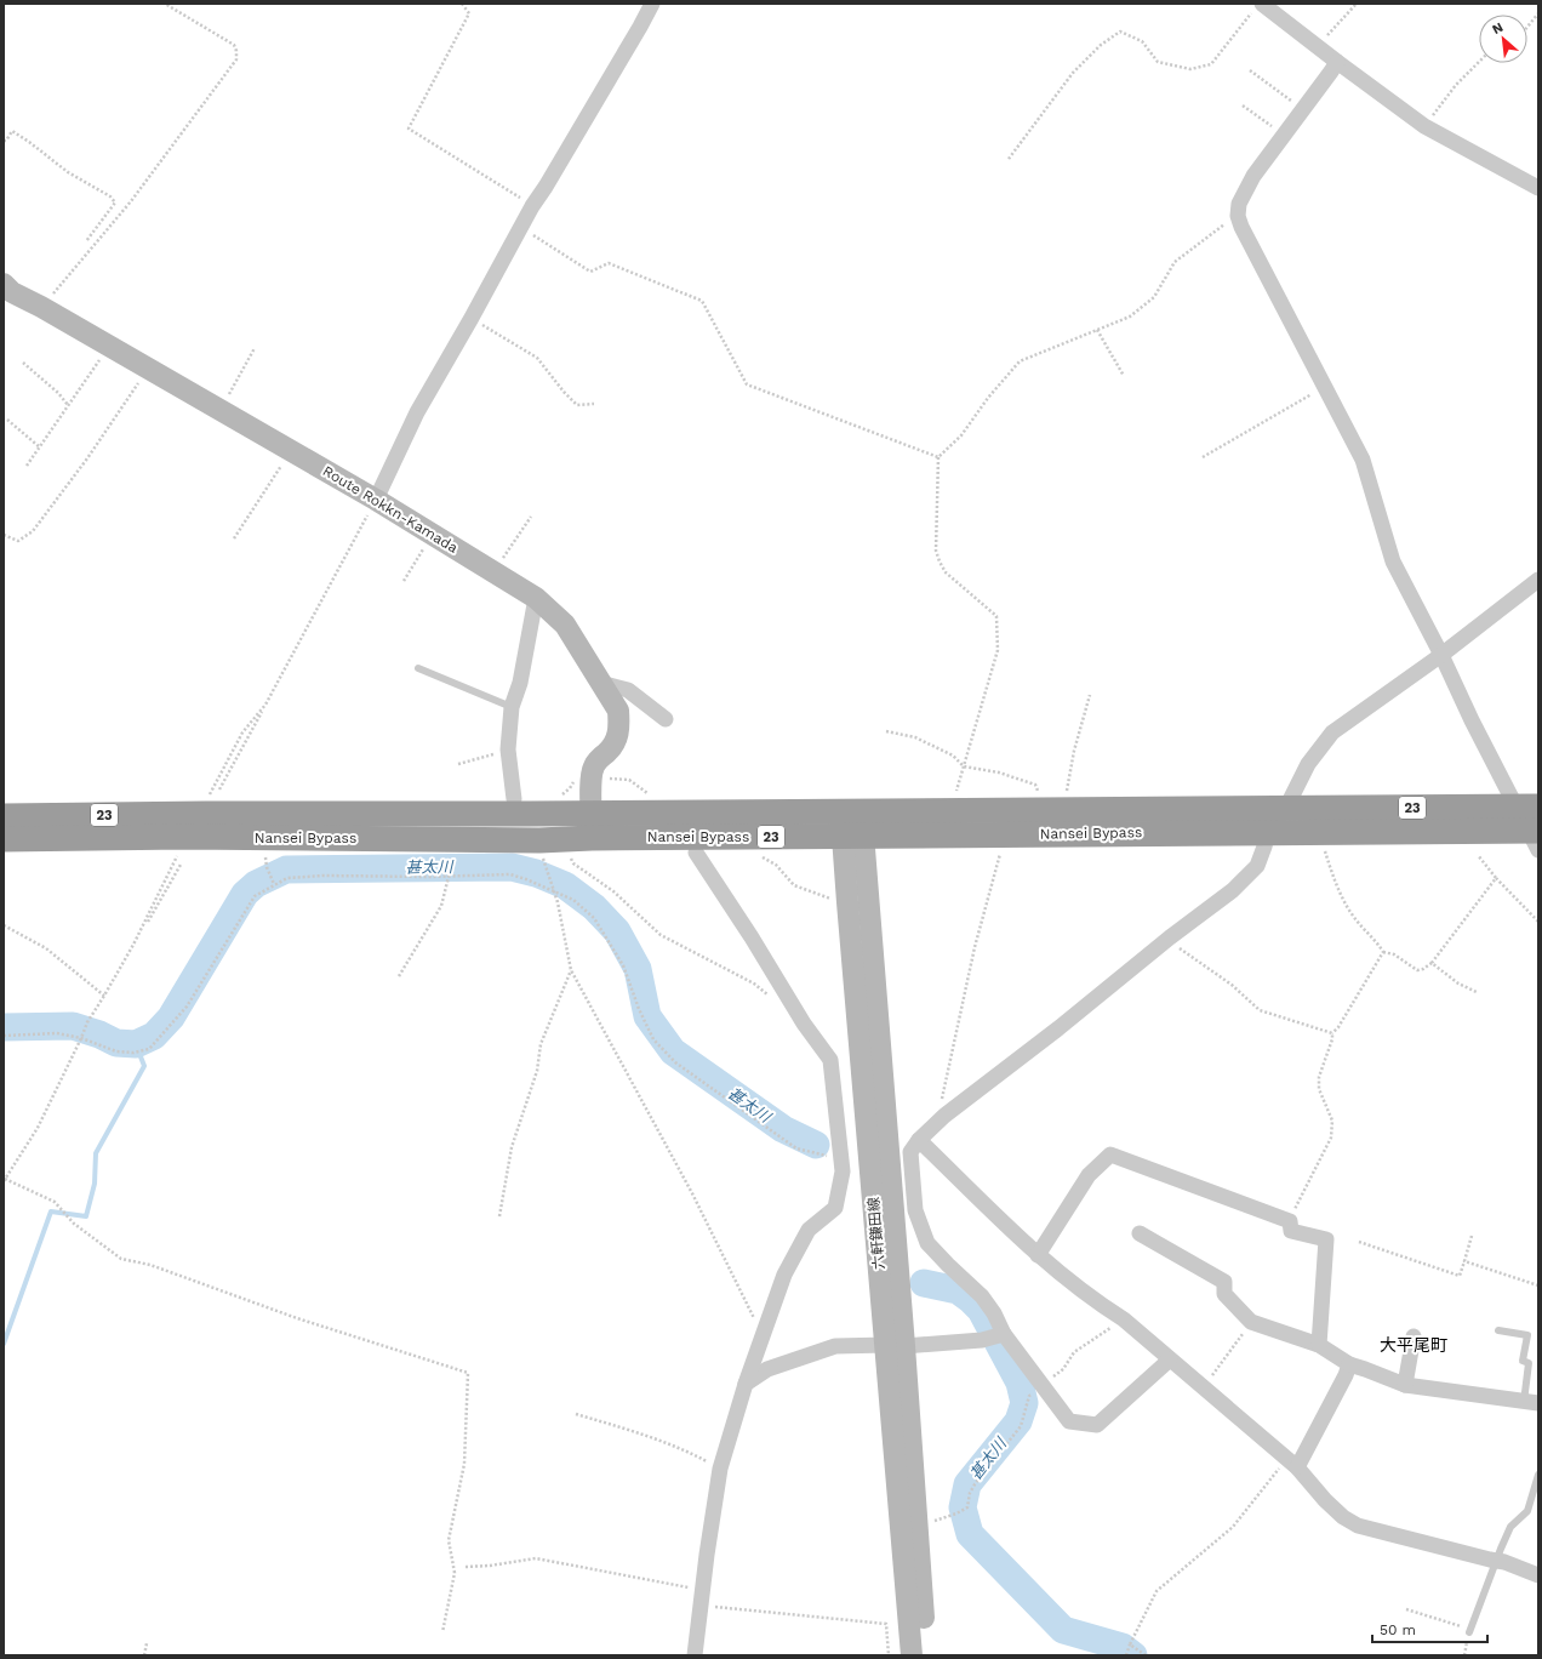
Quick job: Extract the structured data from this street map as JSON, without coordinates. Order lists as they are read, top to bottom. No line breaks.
{"streets":{"highway":["23","Nansei Bypass"],"main road":["Route Rokkn-Kamada","六軒鎌田線"]},"crossings":[["Route Rokkn-Kamada","Nansei Bypass"],["Nansei Bypass","六軒鎌田線"]],"districts":["大平尾町"],"water":["甚太川"],"scale_bar":"50 m","north":"top left"}
